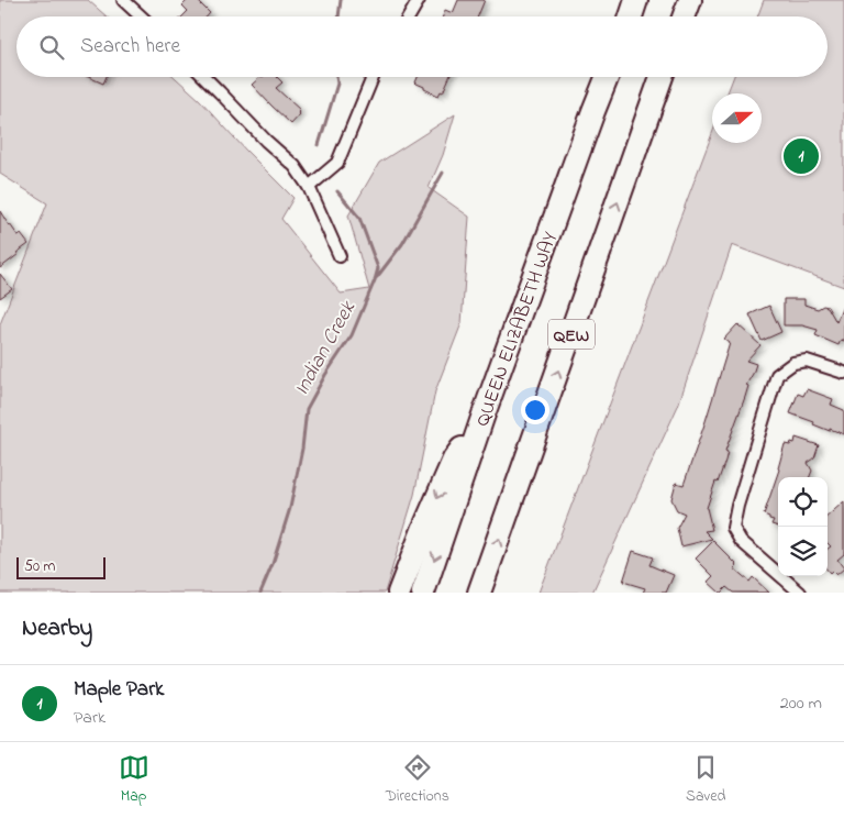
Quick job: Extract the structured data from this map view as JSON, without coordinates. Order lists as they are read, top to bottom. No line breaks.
{"streets":{"highway":["QUEEN ELIZABETH WAY","QEW"]},"water":["Indian Creek"],"scale_bar":"50 m","north":"right","page":{"search":"Search here","pins":"1","scale":"50 m","heading":"Nearby","list":[{"mark":"1","name":"Maple Park","note":"Park","value":"200 m"}],"nav":["Map","Directions","Saved"]}}
